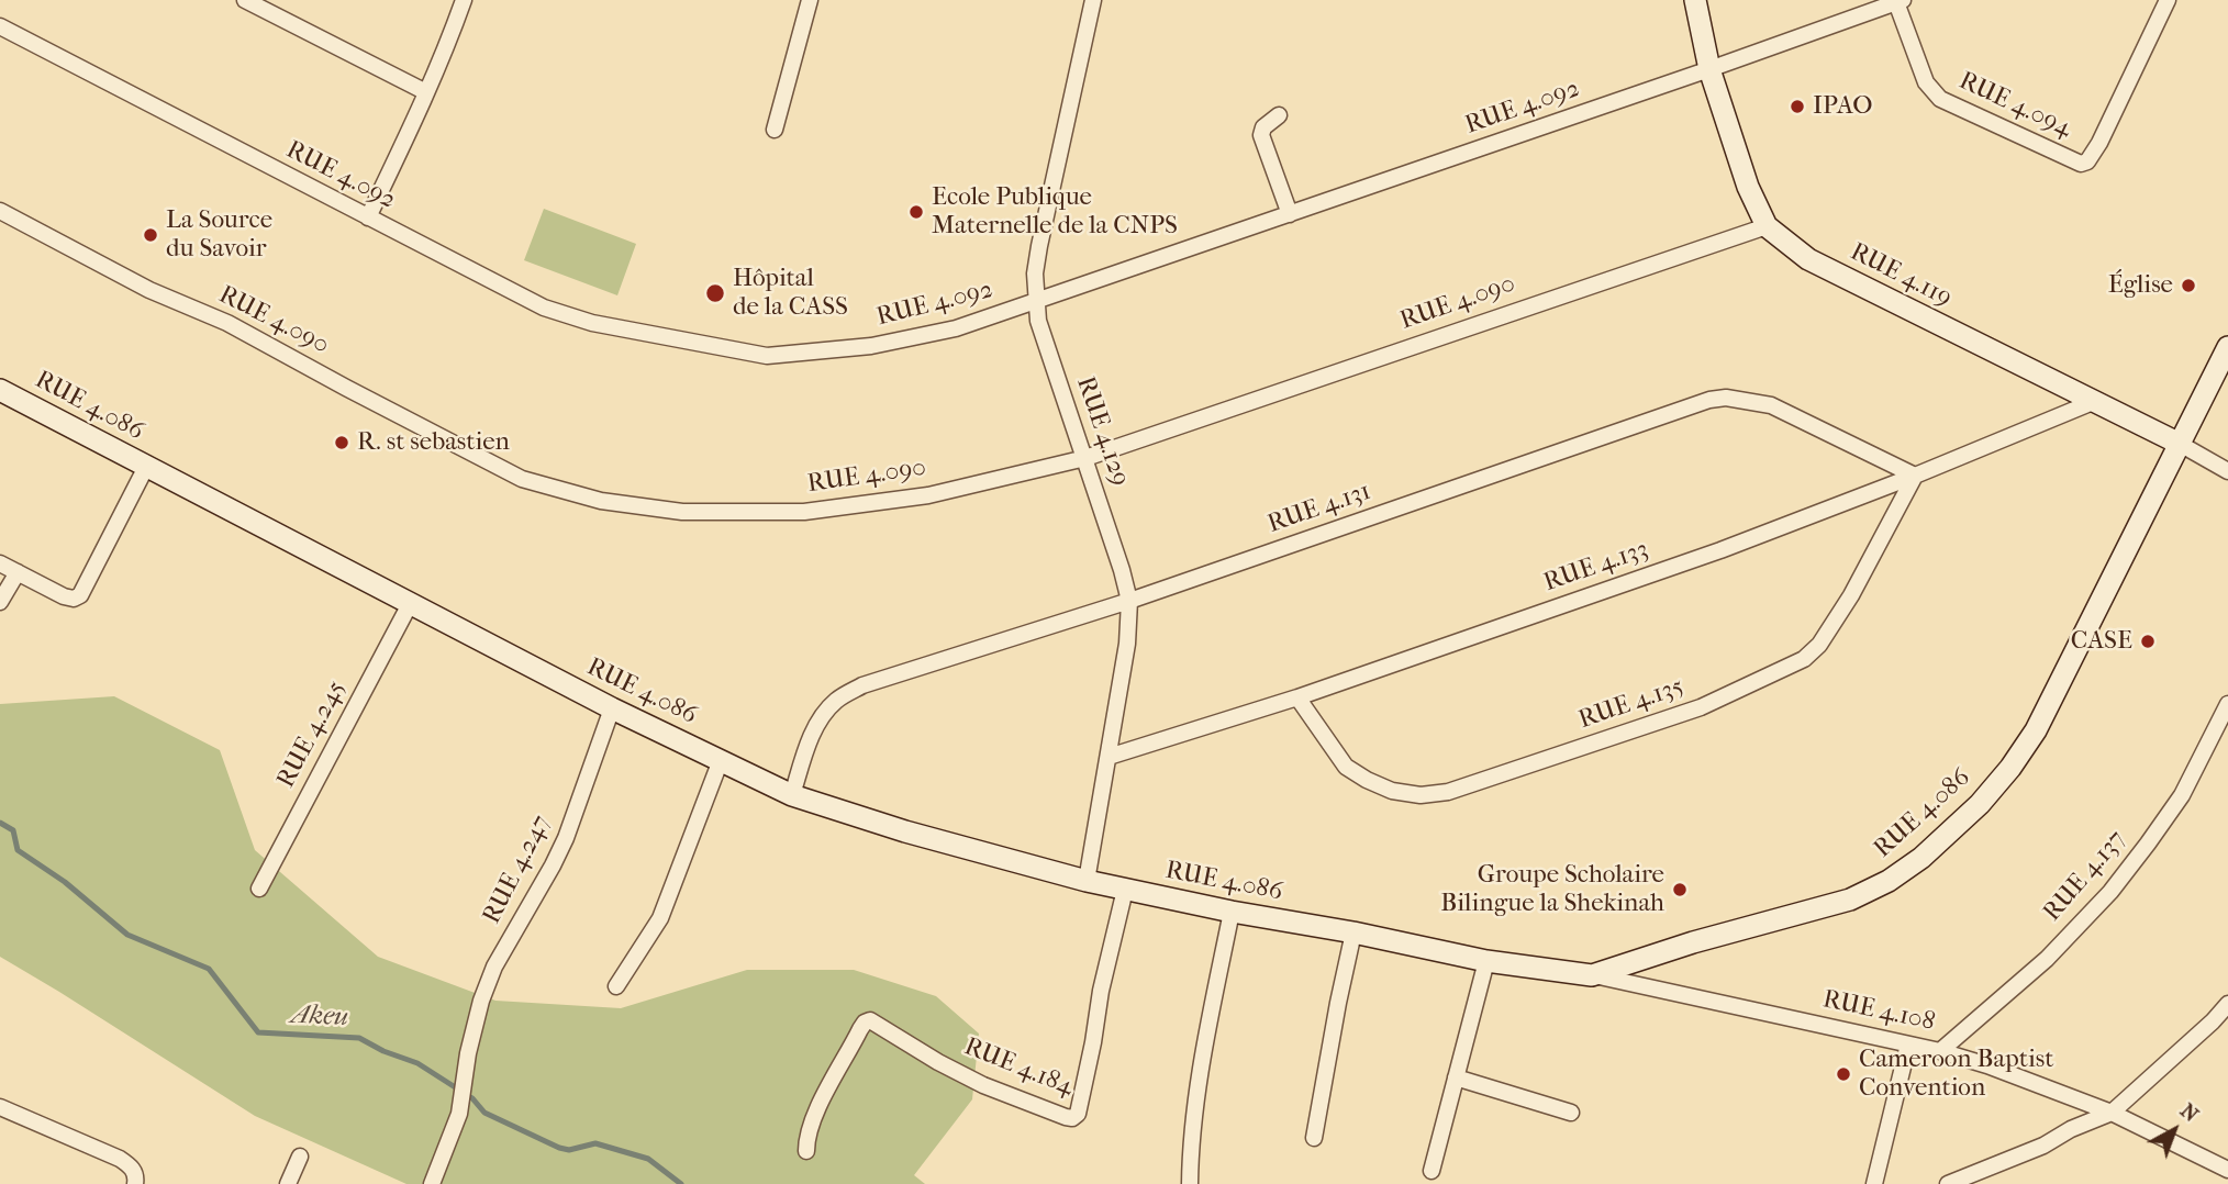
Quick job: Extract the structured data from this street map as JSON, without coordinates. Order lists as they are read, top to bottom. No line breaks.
{"streets":{"street":["RUE 4.094","RUE 4.092","RUE 4.119","RUE 4.090","RUE 4.086","RUE 4.129","RUE 4.131","RUE 4.133","RUE 4.135","RUE 4.245","RUE 4.247","RUE 4.137","RUE 4.108","RUE 4.184"]},"crossings":[["RUE 4.094","RUE 4.092"],["RUE 4.092","RUE 4.119"],["RUE 4.092","RUE 4.129"],["RUE 4.119","RUE 4.090"],["RUE 4.119","RUE 4.086"],["RUE 4.119","RUE 4.133"],["RUE 4.090","RUE 4.129"],["RUE 4.086","RUE 4.129"],["RUE 4.086","RUE 4.131"],["RUE 4.086","RUE 4.245"],["RUE 4.086","RUE 4.247"],["RUE 4.086","RUE 4.108"],["RUE 4.086","RUE 4.184"],["RUE 4.129","RUE 4.131"],["RUE 4.129","RUE 4.133"],["RUE 4.131","RUE 4.133"],["RUE 4.131","RUE 4.135"],["RUE 4.133","RUE 4.135"],["RUE 4.137","RUE 4.108"]],"water":["Akeu"],"places":["IPAO","Ecole Publique Maternelle de la CNPS","La Source du Savoir","Église","Hôpital de la CASS","R. st sebastien","CASE","Groupe Scholaire Bilingue la Shekinah","Cameroon Baptist Convention"],"north":"top right"}
